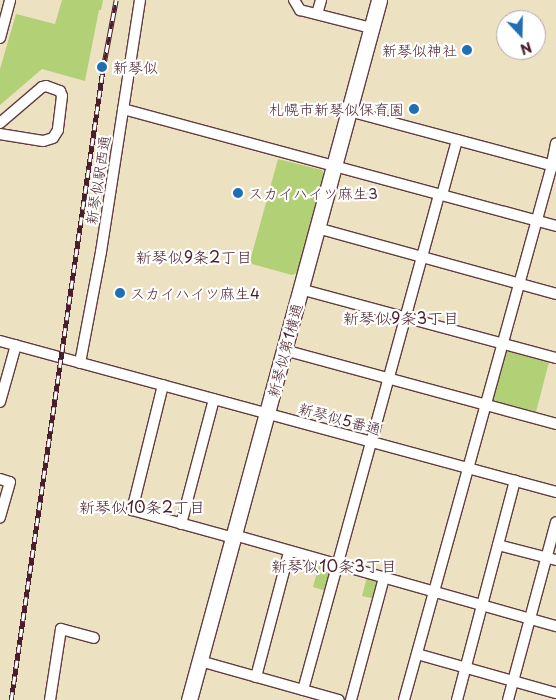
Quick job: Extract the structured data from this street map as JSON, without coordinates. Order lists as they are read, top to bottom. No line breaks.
{"streets":{"street":["新琴似駅西通","新琴似第1横通","新琴似5番通"]},"crossings":[["新琴似駅西通","新琴似5番通"],["新琴似第1横通","新琴似5番通"]],"districts":["新琴似9条2丁目","新琴似9条3丁目","新琴似10条2丁目","新琴似10条3丁目"],"places":["新琴似神社","新琴似","札幌市新琴似保育園","スカイハイツ麻生3","スカイハイツ麻生4"],"north":"bottom"}
